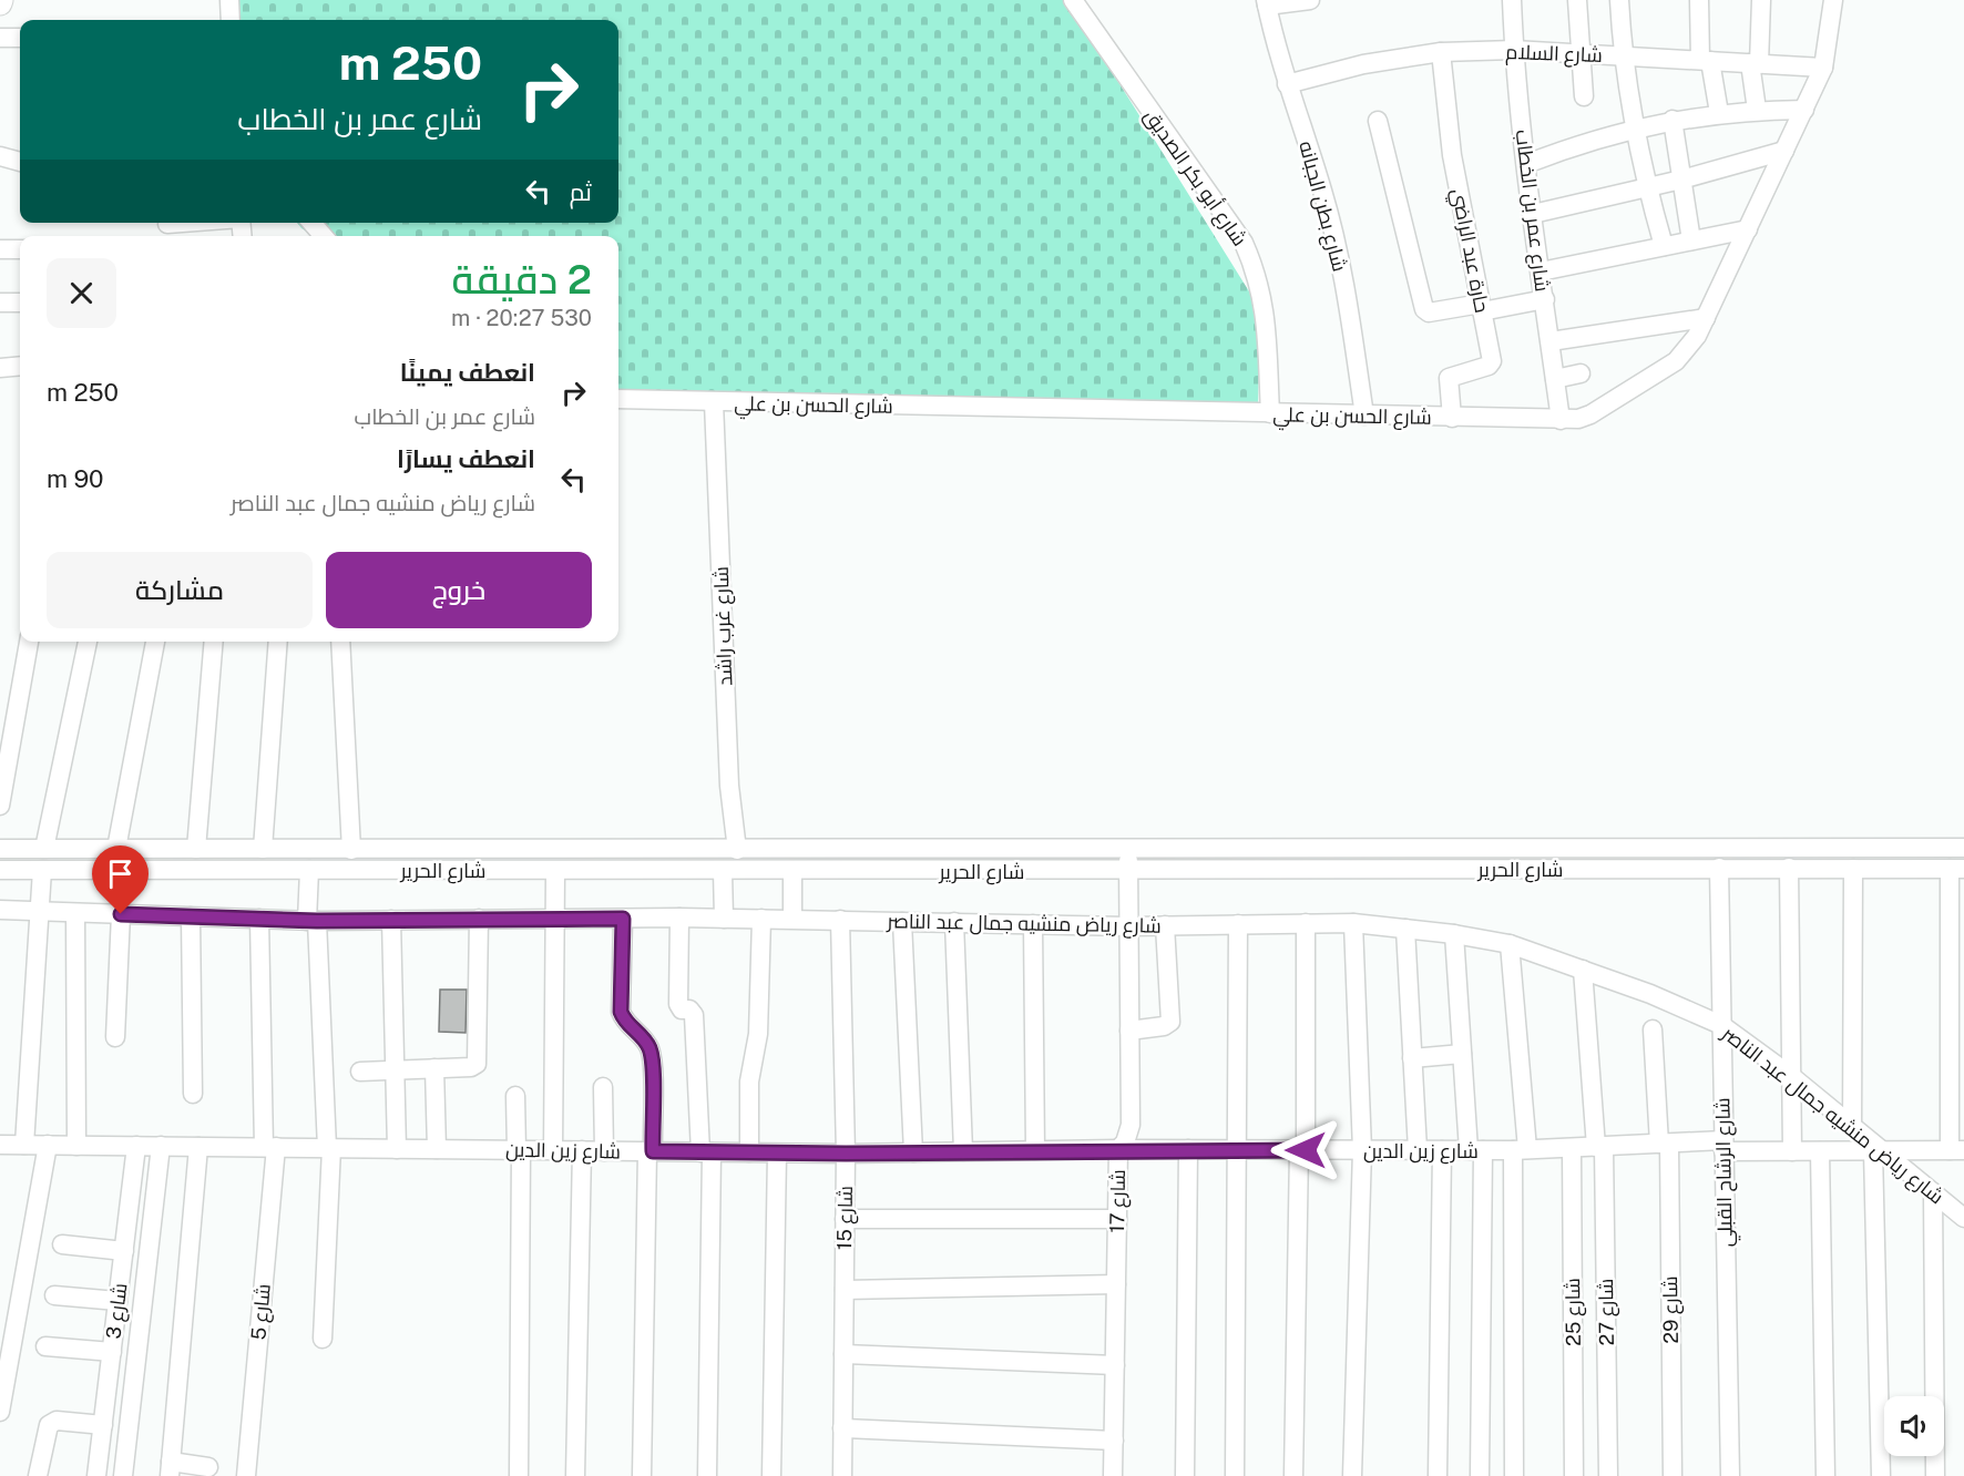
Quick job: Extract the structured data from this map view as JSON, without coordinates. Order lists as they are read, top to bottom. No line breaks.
{"streets":{"street":["شارع السلام","شارع أبو بكر الصديق","شارع بطن الجبانه","شارع عمر بن الخطاب","حارة عبد الراضي","شارع الحسن بن علي","شارع غرب راشد","شارع الحرير","شارع رياض منشيه جمال عبد الناصر","شارع زين الدين","شارع الرشاح القبلي","شارع 17","شارع 15","شارع 29","شارع 3","شارع 5","شارع 25","شارع 27"]},"crossings":[["شارع السلام","شارع بطن الجبانه"],["شارع السلام","شارع عمر بن الخطاب"],["شارع السلام","حارة عبد الراضي"],["شارع السلام","شارع الحسن بن علي"],["شارع أبو بكر الصديق","شارع الحسن بن علي"],["شارع بطن الجبانه","شارع الحسن بن علي"],["شارع عمر بن الخطاب","شارع الحسن بن علي"],["حارة عبد الراضي","شارع الحسن بن علي"],["شارع الحسن بن علي","شارع غرب راشد"],["شارع غرب راشد","شارع الحرير"],["شارع الحرير","شارع الرشاح القبلي"],["شارع الحرير","شارع 17"],["شارع رياض منشيه جمال عبد الناصر","شارع زين الدين"],["شارع رياض منشيه جمال عبد الناصر","شارع الرشاح القبلي"],["شارع رياض منشيه جمال عبد الناصر","شارع 17"],["شارع رياض منشيه جمال عبد الناصر","شارع 15"],["شارع رياض منشيه جمال عبد الناصر","شارع 5"],["شارع رياض منشيه جمال عبد الناصر","شارع 27"],["شارع زين الدين","شارع الرشاح القبلي"],["شارع زين الدين","شارع 17"],["شارع زين الدين","شارع 15"],["شارع زين الدين","شارع 29"],["شارع زين الدين","شارع 3"],["شارع زين الدين","شارع 5"],["شارع زين الدين","شارع 25"],["شارع زين الدين","شارع 27"]],"page":{"turn":["250 m","شارع عمر بن الخطاب"],"then":"ثم","heading":["2 دقيقة","530 m · 20:27"],"list":[{"name":"انعطف يمينًا","note":"شارع عمر بن الخطاب","value":"250 m"},{"name":"انعطف يسارًا","note":"شارع رياض منشيه جمال عبد الناصر","value":"90 m"}],"buttons":["خروج","مشاركة"]}}
